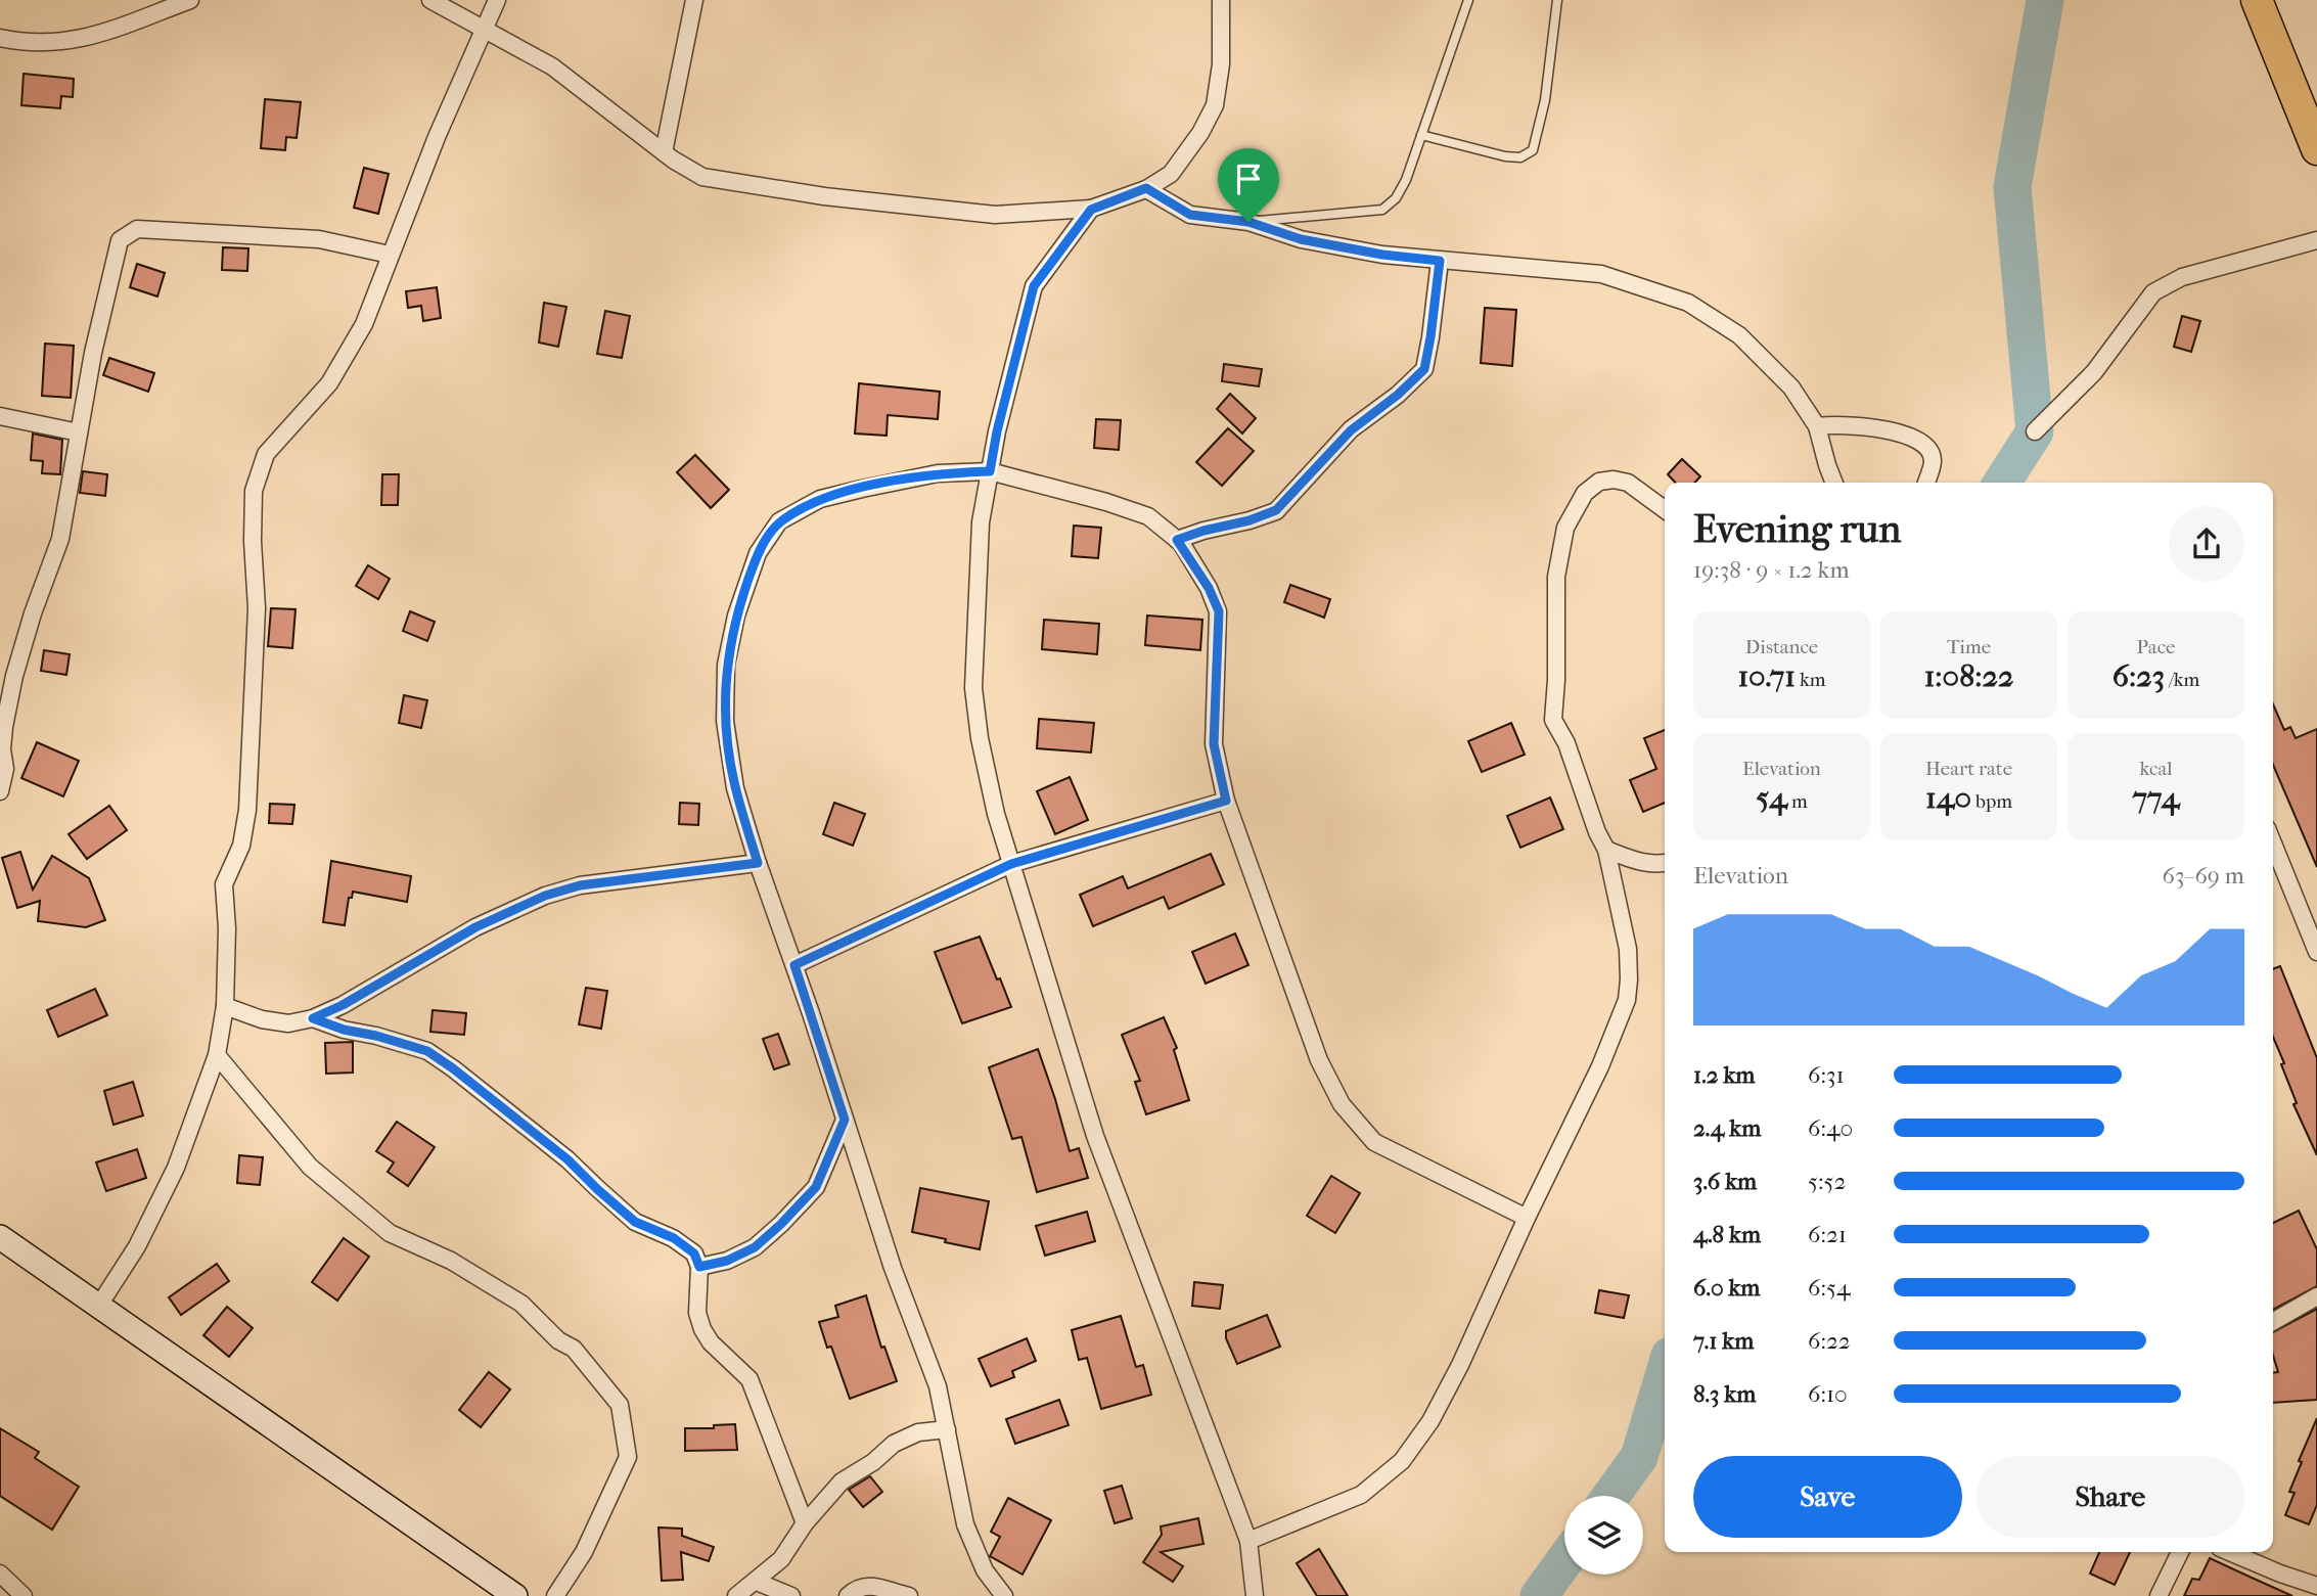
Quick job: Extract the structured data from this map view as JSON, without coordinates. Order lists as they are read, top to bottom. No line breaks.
{"page":{"heading":["Evening run","19:38 · 9 × 1.2 km"],"stats":[["Distance","10.71 km"],["Time","1:08:22"],["Pace","6:23 /km"],["Elevation","54 m"],["Heart rate","140 bpm"],["kcal","774"]],"chart":["Elevation","63–69 m"],"list":[{"name":"1.2 km","note":"6:31"},{"name":"2.4 km","note":"6:40"},{"name":"3.6 km","note":"5:52"},{"name":"4.8 km","note":"6:21"},{"name":"6.0 km","note":"6:54"},{"name":"7.1 km","note":"6:22"},{"name":"8.3 km","note":"6:10"}],"buttons":["Save","Share"]}}
